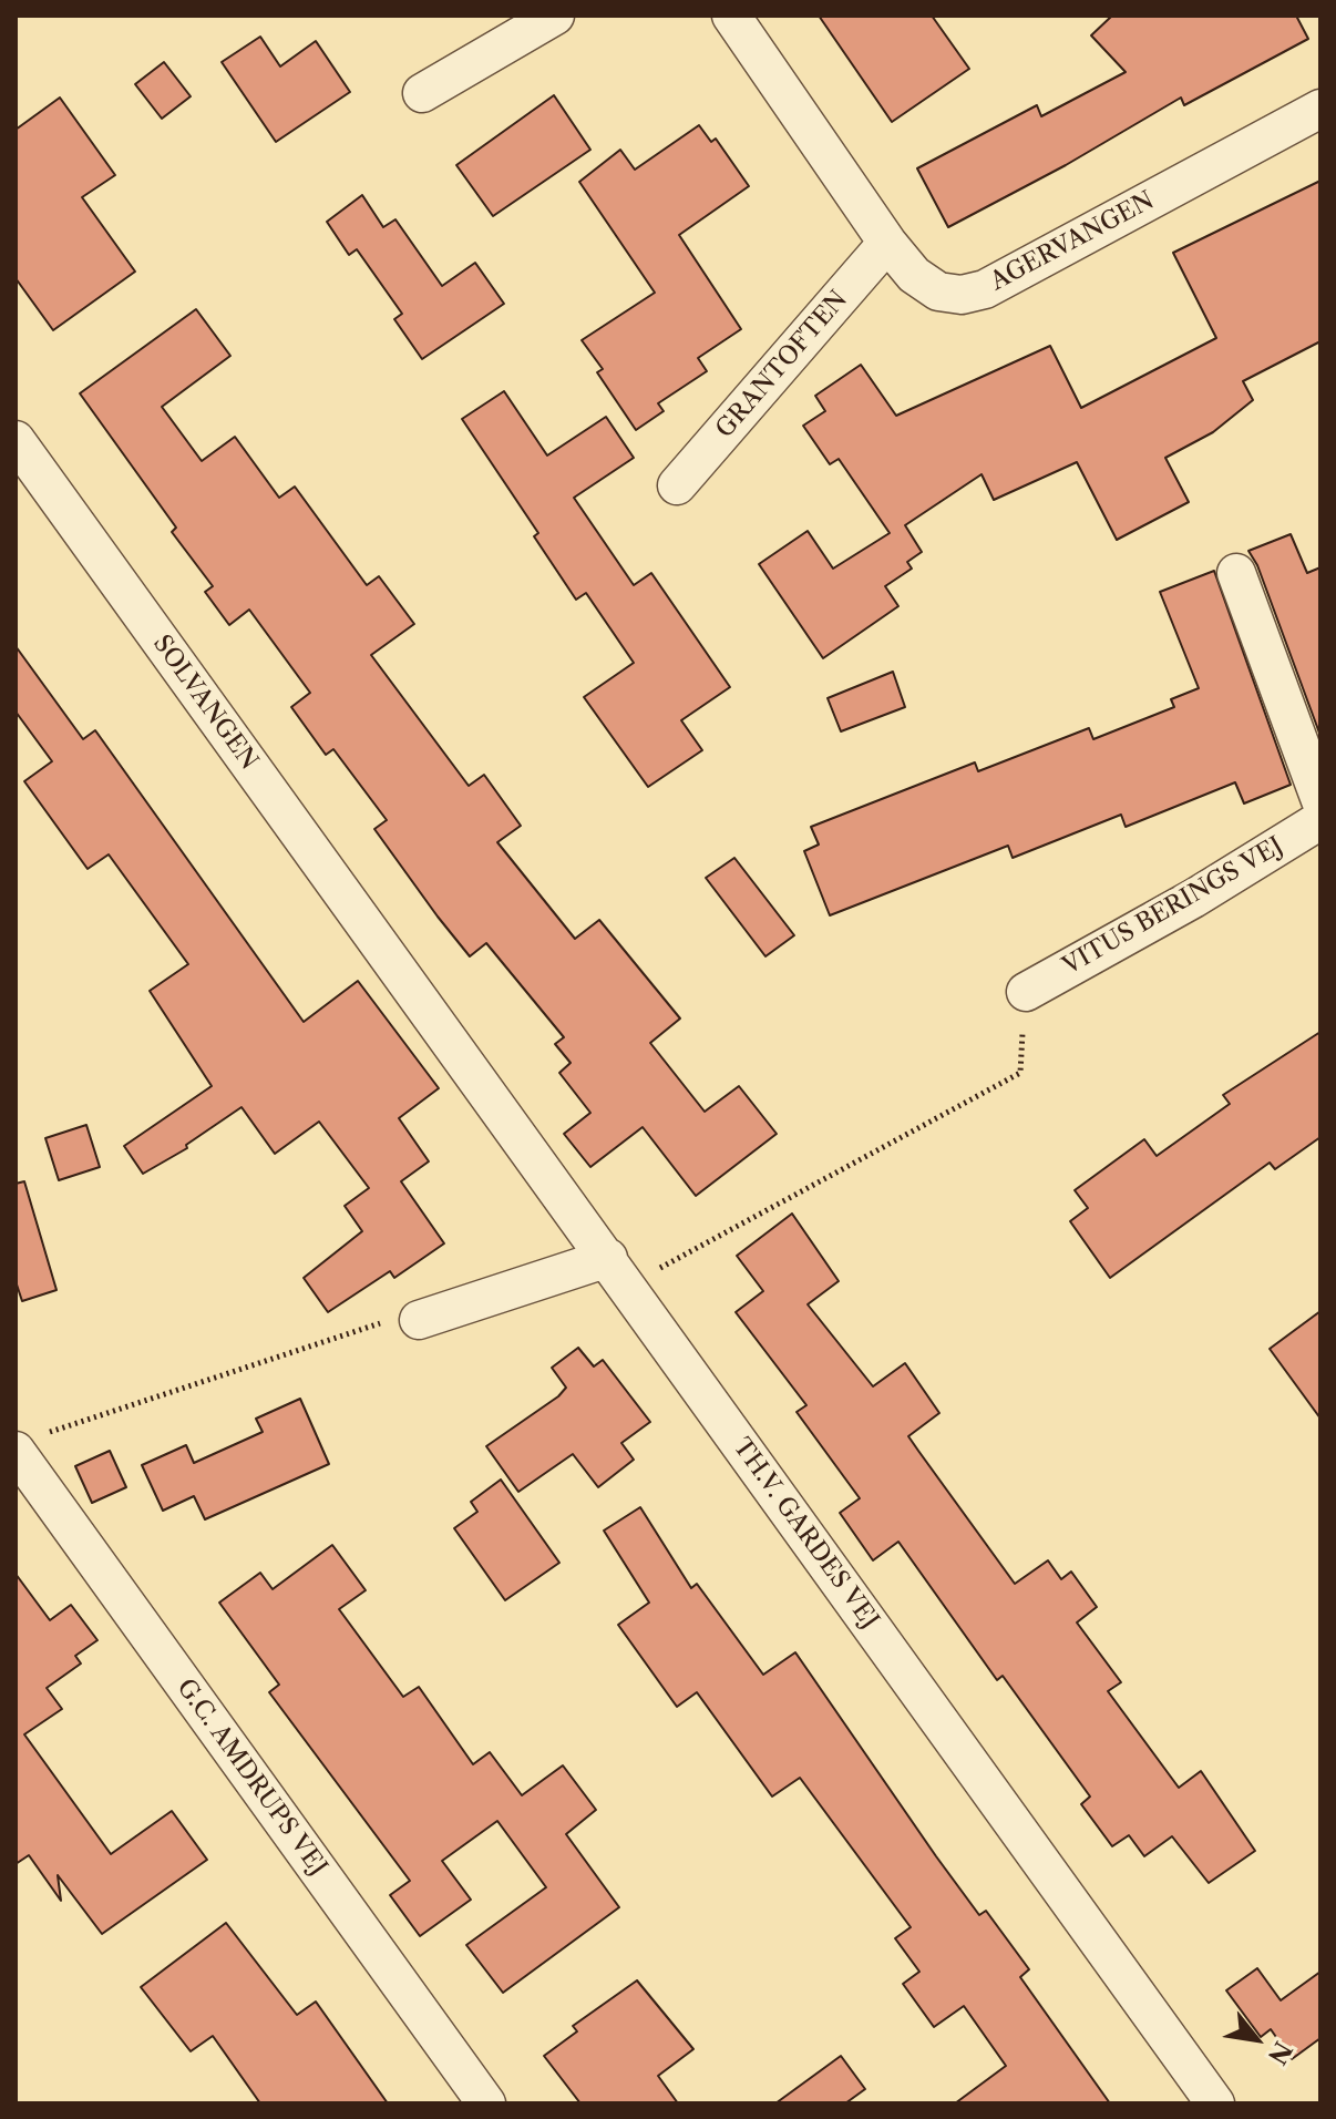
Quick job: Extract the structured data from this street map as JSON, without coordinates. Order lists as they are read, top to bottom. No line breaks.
{"streets":{"street":["AGERVANGEN","GRANTOFTEN","SOLVANGEN","VITUS BERINGS VEJ","TH.V. GARDES VEJ","G.C. AMDRUPS VEJ"]},"crossings":[["AGERVANGEN","GRANTOFTEN"],["SOLVANGEN","TH.V. GARDES VEJ"]],"north":"bottom right"}
